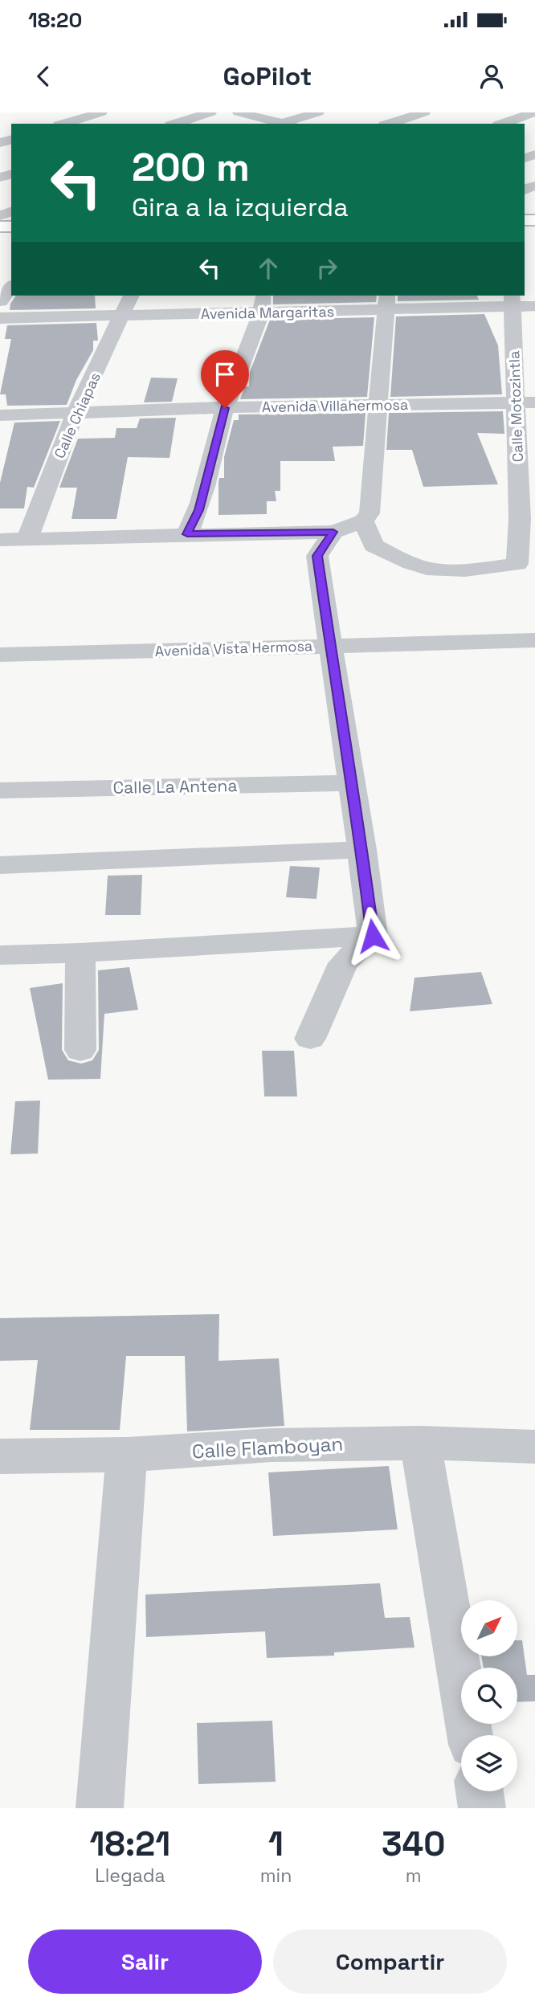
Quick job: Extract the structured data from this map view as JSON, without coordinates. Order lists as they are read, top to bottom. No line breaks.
{"streets":{"street":["Avenida Margaritas","Avenida Villahermosa","Calle Motozintla","Calle Chiapas","Avenida Vista Hermosa","Calle La Antena","Calle Flamboyan"]},"crossings":[["Avenida Margaritas","Calle Motozintla"],["Avenida Margaritas","Calle Chiapas"],["Avenida Villahermosa","Calle Motozintla"],["Avenida Villahermosa","Calle Chiapas"]],"north":"top right","page":{"status":"18:20","header":"GoPilot","turn":["200 m","Gira a la izquierda"],"eta":["18:21","Llegada","1","min","340","m"],"buttons":["Salir","Compartir"]}}
